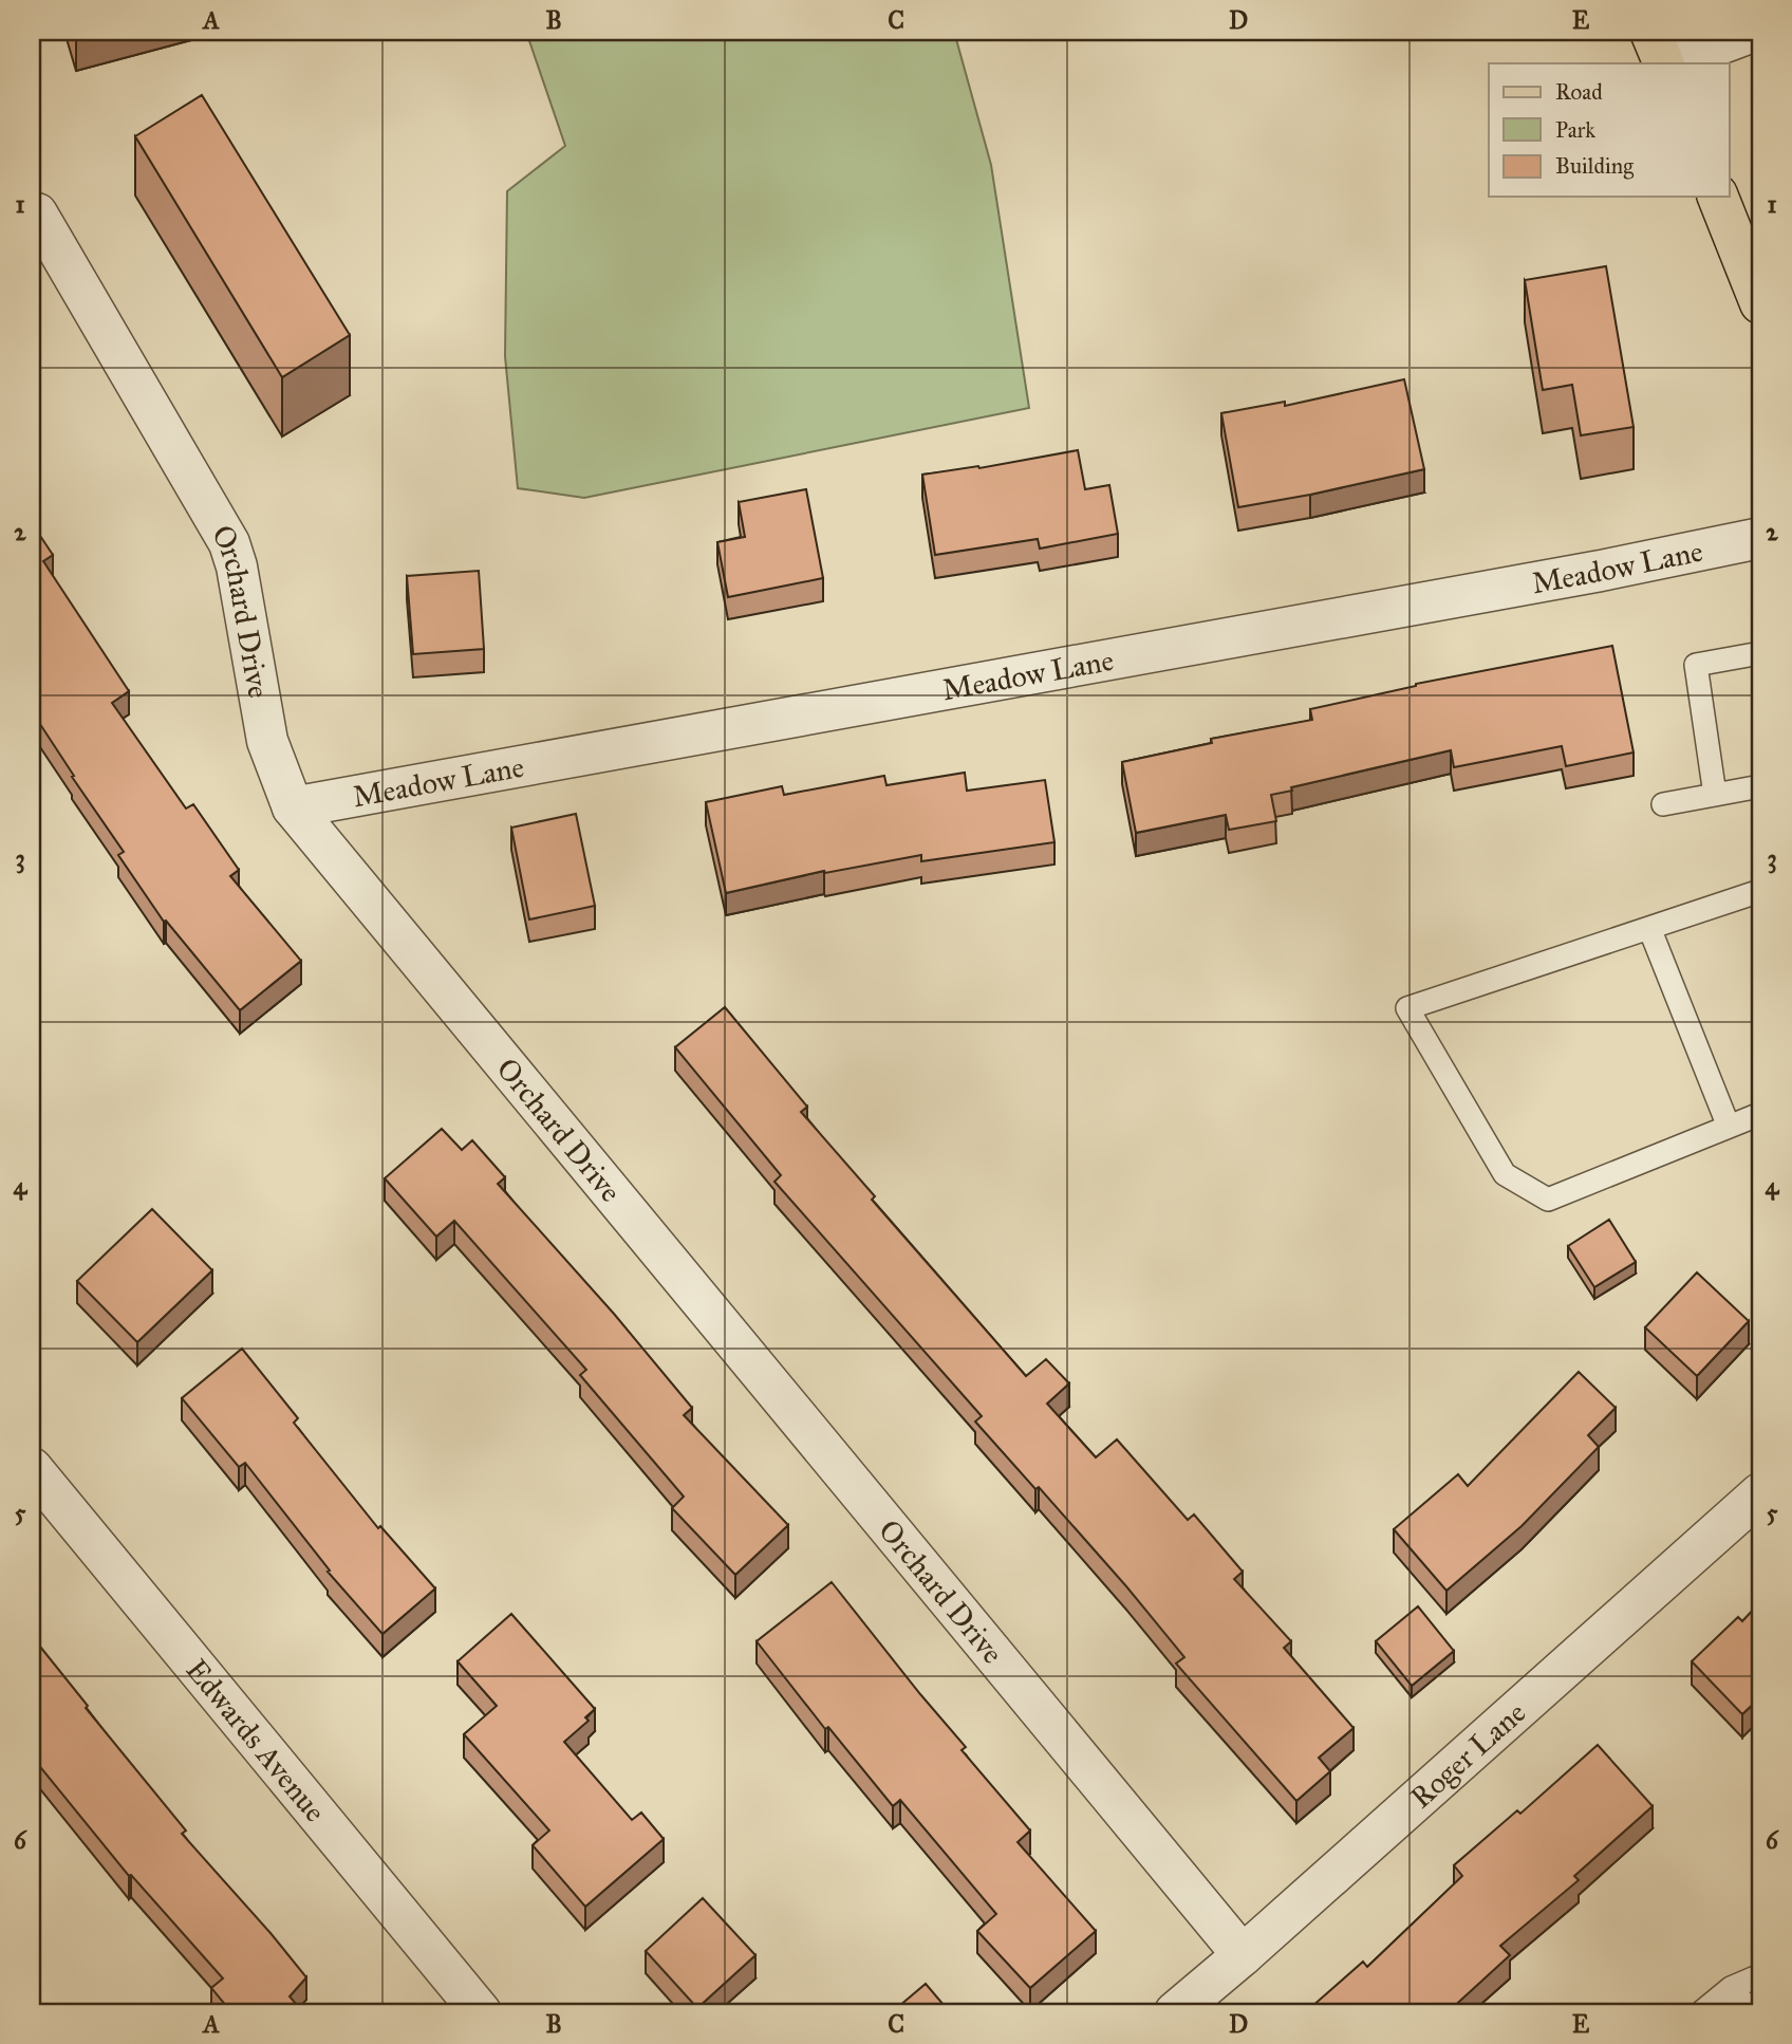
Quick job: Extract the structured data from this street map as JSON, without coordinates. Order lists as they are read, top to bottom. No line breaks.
{"streets":{"street":["Meadow Lane","Orchard Drive","Edwards Avenue","Roger Lane"]},"crossings":[["Meadow Lane","Orchard Drive"],["Orchard Drive","Roger Lane"]],"legend":["Road","Park","Building"],"grid":{"columns":["A","B","C","D","E"],"rows":["1","2","3","4","5","6"]}}
